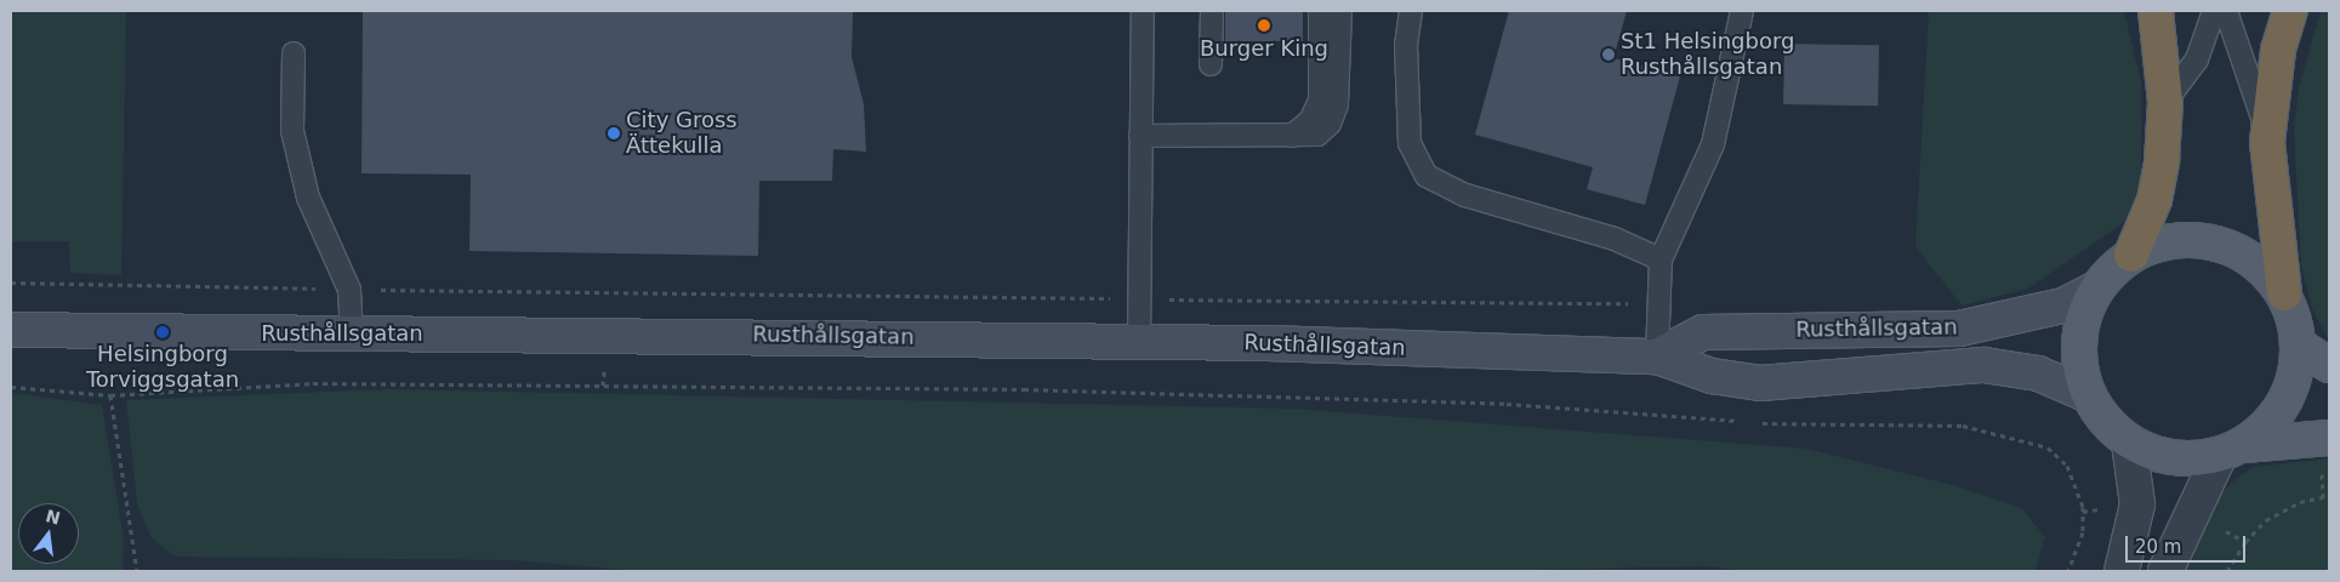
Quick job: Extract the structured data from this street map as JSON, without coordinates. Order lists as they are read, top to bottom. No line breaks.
{"streets":{"main road":["Rusthållsgatan"]},"places":["Burger King","St1 Helsingborg Rusthållsgatan","City Gross Ättekulla","Helsingborg Torviggsgatan"],"scale_bar":"20 m","north":"top"}
